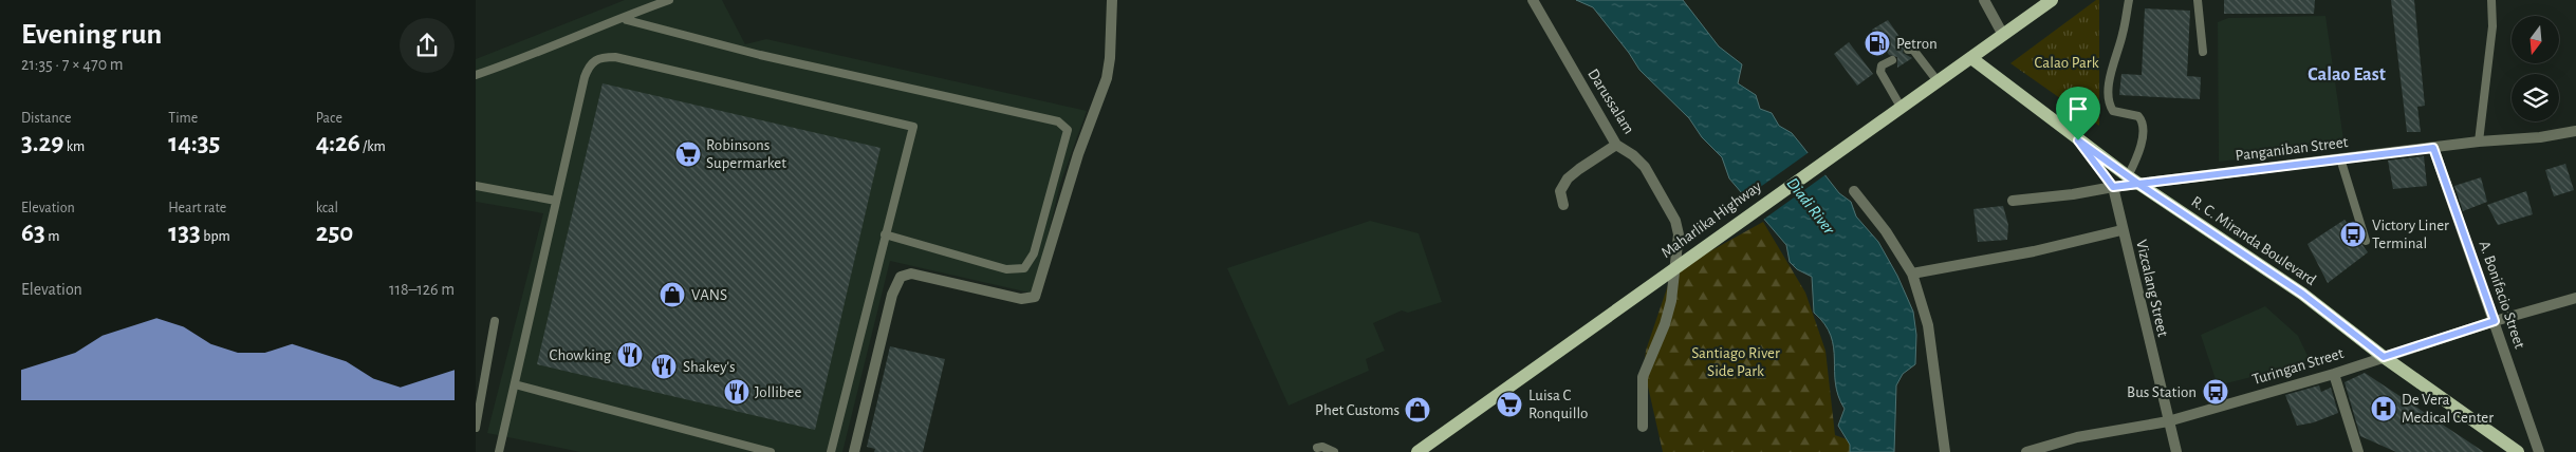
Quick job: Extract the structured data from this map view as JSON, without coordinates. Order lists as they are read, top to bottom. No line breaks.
{"streets":{"main road":["Maharlika Highway","R. C. Miranda Boulevard"],"street":["Darussalam","Panganiban Street","Vizcalang Street","A. Bonifacio Street","Turingan Street"]},"crossings":[["Panganiban Street","R. C. Miranda Boulevard"],["Panganiban Street","Vizcalang Street"],["Panganiban Street","A. Bonifacio Street"],["Maharlika Highway","R. C. Miranda Boulevard"],["R. C. Miranda Boulevard","Vizcalang Street"],["R. C. Miranda Boulevard","Turingan Street"],["Vizcalang Street","Turingan Street"],["A. Bonifacio Street","Turingan Street"]],"districts":["Calao East"],"water":["Diadi River"],"parks":["Calao Park","Santiago River Side Park"],"places":{"fuel station":["Petron"],"supermarket":["Robinsons Supermarket","Luisa C Ronquillo"],"bus stop":["Victory Liner Terminal","Bus Station"],"shop":["VANS","Phet Customs"],"restaurant":["Chowking","Shakey's","Jollibee"],"hospital":["De Vera Medical Center"]},"north":"bottom","page":{"heading":["Evening run","21:35 · 7 × 470 m"],"stats":[["Distance","3.29 km"],["Time","14:35"],["Pace","4:26 /km"],["Elevation","63 m"],["Heart rate","133 bpm"],["kcal","250"]],"chart":["Elevation","118–126 m"]}}
